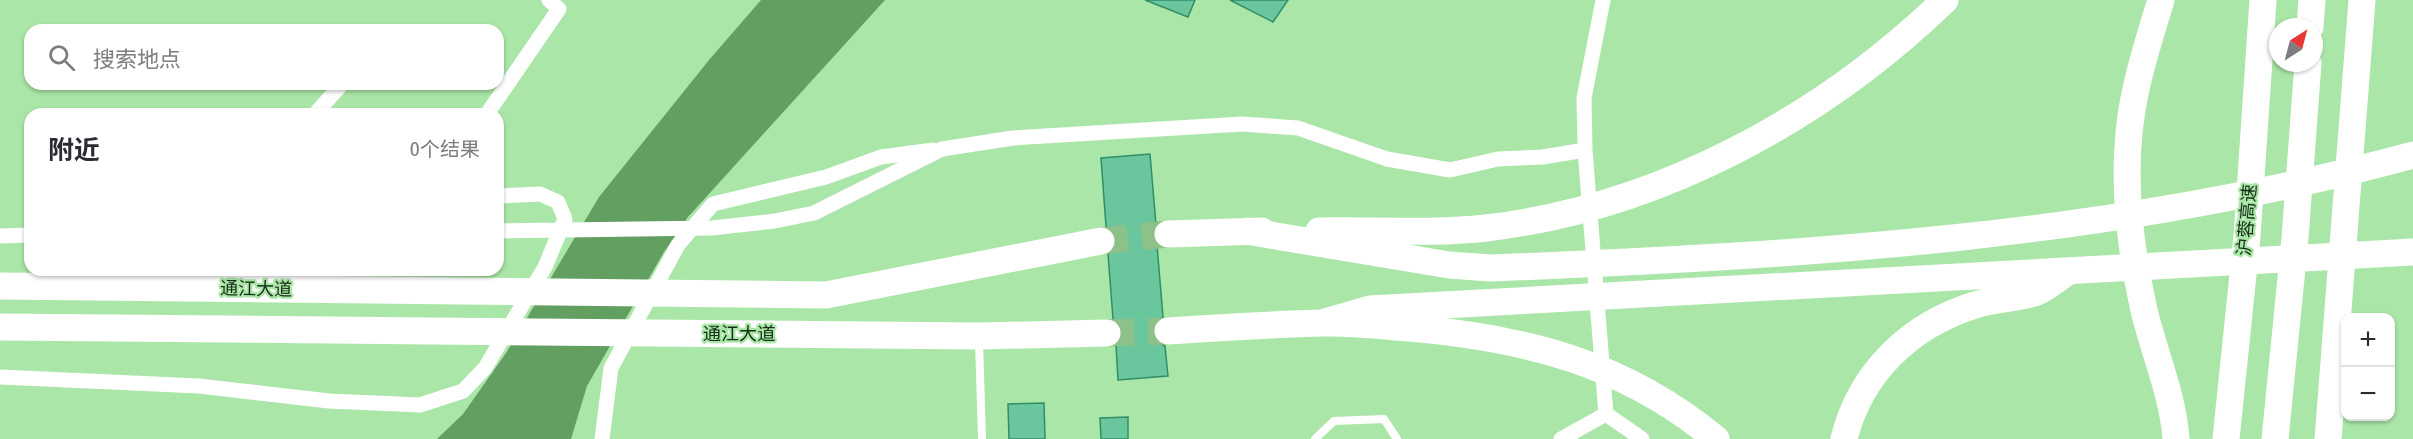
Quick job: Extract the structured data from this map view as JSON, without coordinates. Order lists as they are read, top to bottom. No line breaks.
{"streets":{"highway":["沪蓉高速","通江大道"]},"north":"top right","page":{"search":"搜索地点","heading":["附近","0个结果"],"map_buttons":["+","−"]}}
